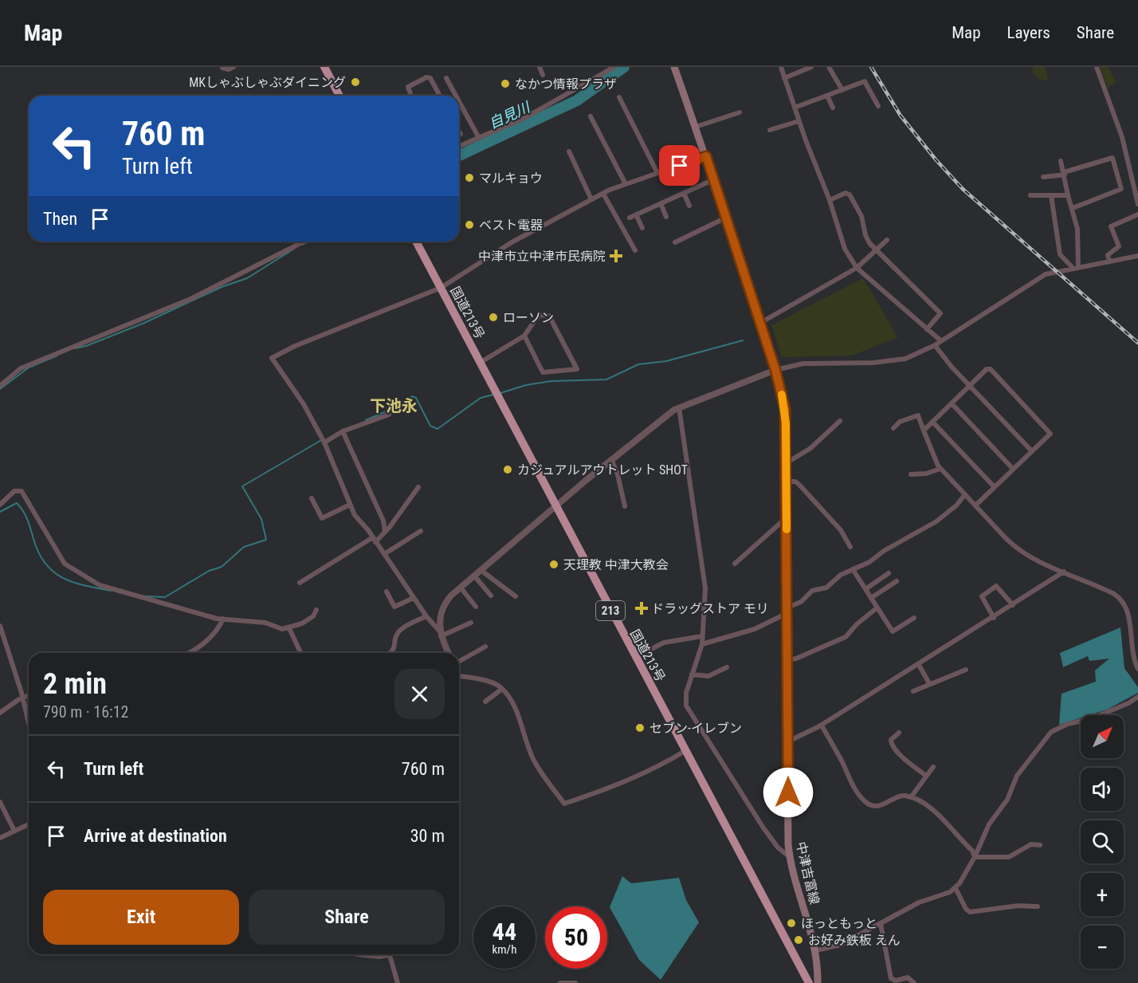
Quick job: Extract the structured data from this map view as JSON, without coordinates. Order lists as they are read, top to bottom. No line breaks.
{"streets":{"highway":["国道213号","213"],"main road":["中津吉富線"]},"districts":["下池永"],"water":["自見川"],"places":{"other":["MKしゃぶしゃぶダイニング","なかつ情報プラザ","マルキョウ","ベスト電器","ローソン","カジュアルアウトレット SHOT","天理教 中津大教会","セブン-イレブン","ほっともっと","お好み鉄板 えん"],"health":["中津市立中津市民病院","ドラッグストア モリ"]},"north":"top right","page":{"header":"Map","nav":["Map","Layers","Share"],"turn":["760 m","Turn left"],"then":"Then","heading":["2 min","790 m · 16:12"],"map_buttons":["+","−"],"list":[{"name":"Turn left","value":"760 m"},{"name":"Arrive at destination","value":"30 m"}],"buttons":["Exit","Share"],"speed":"44 km/h","limit":"50"}}
